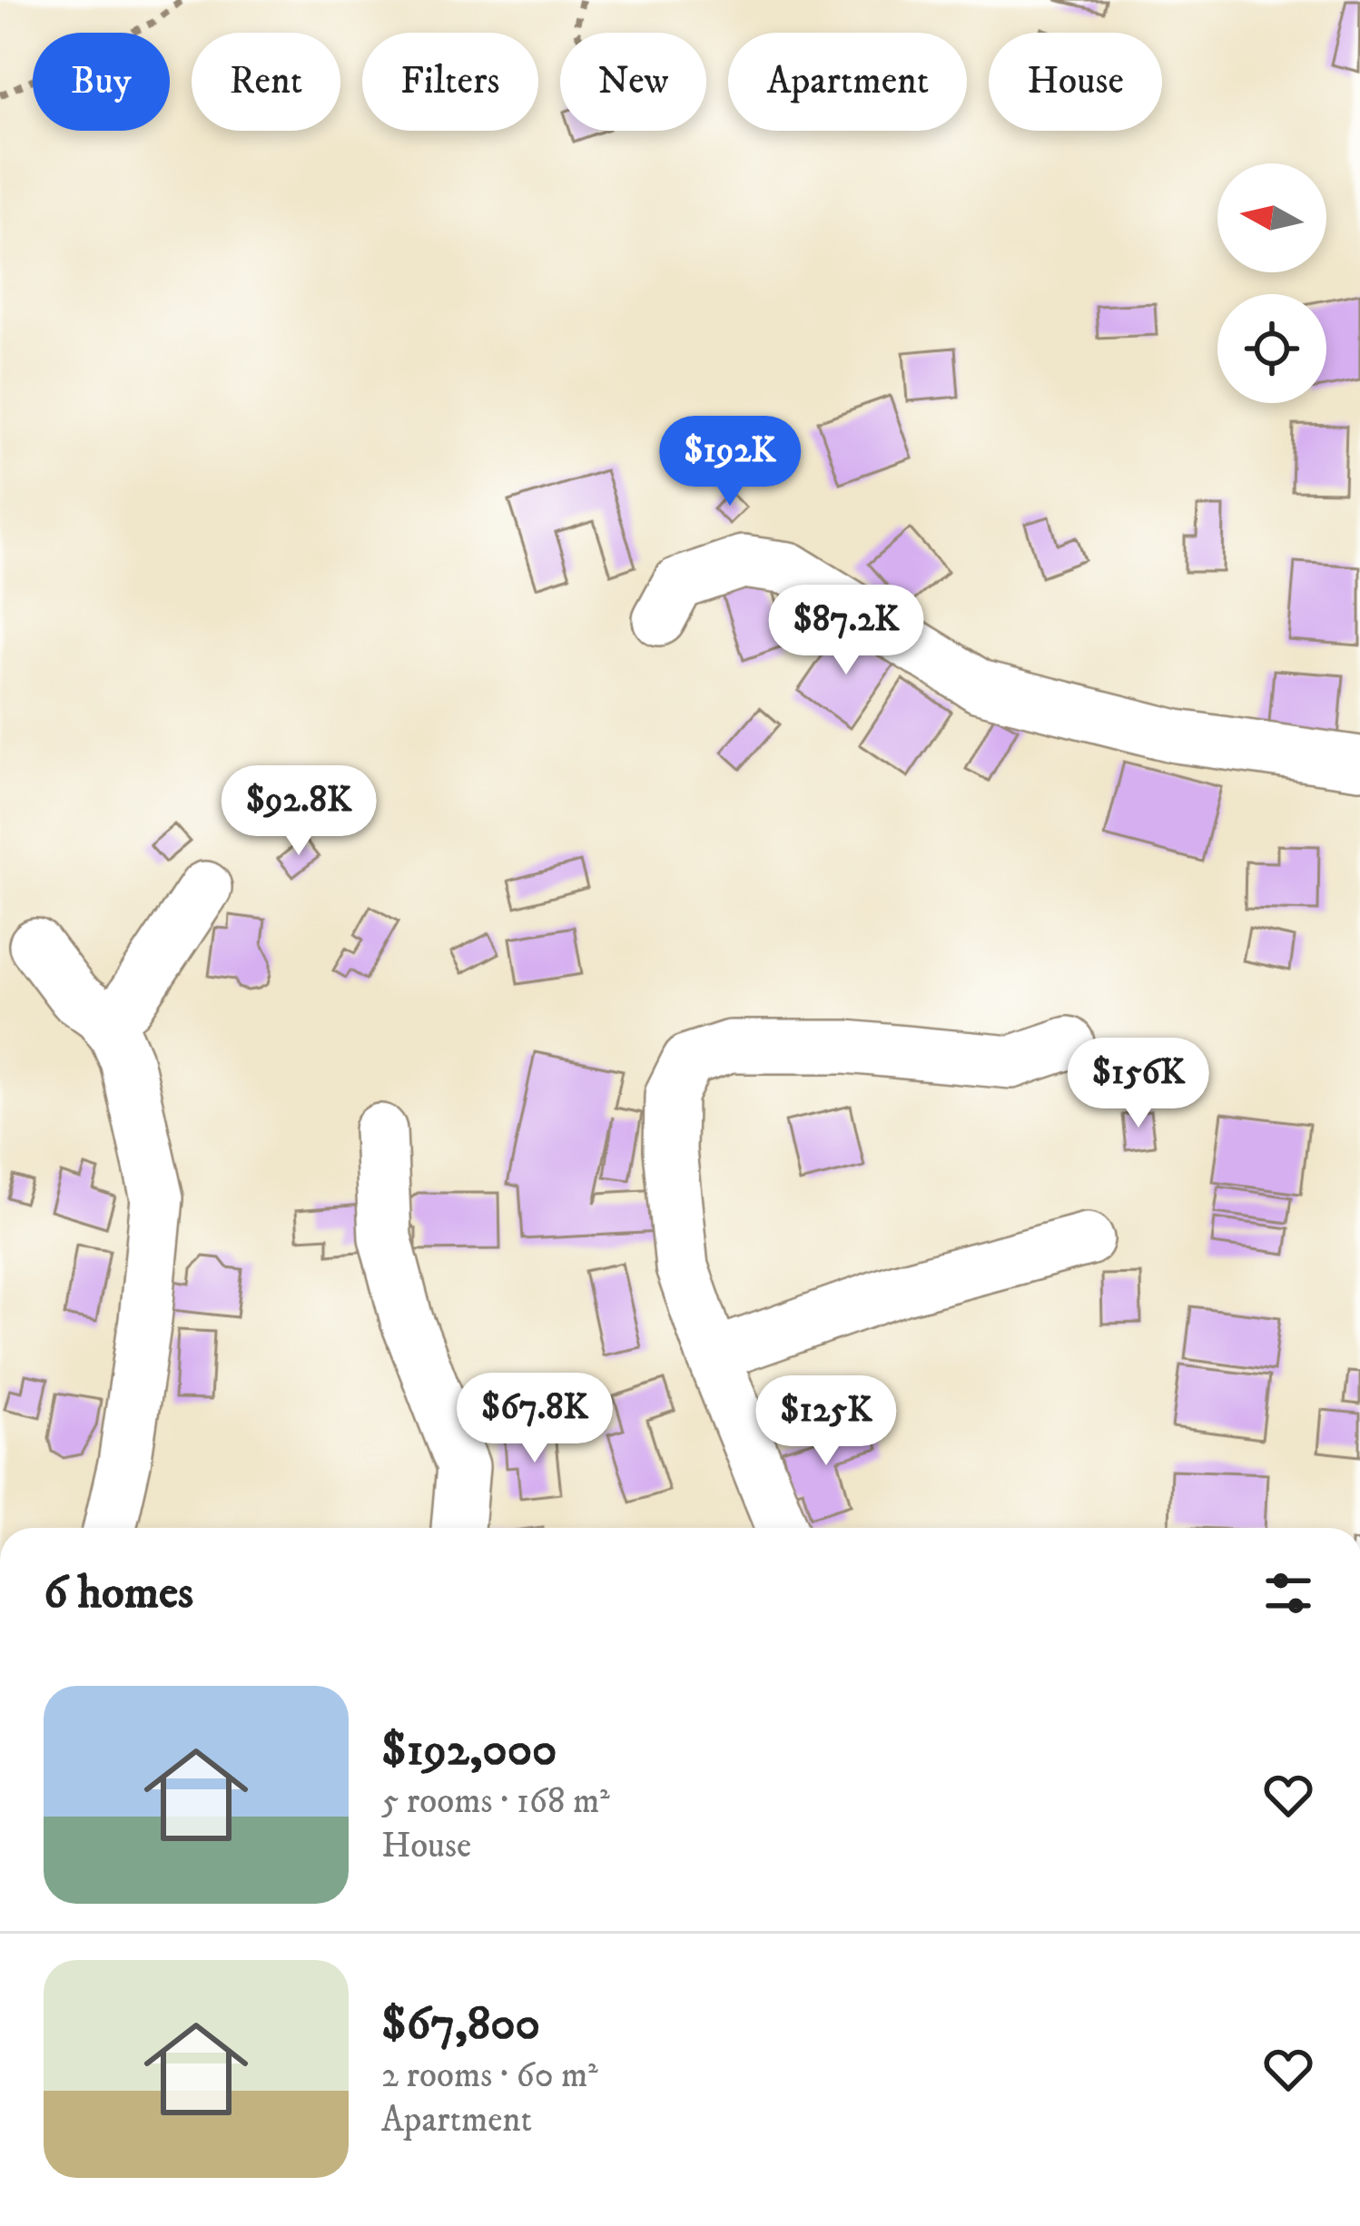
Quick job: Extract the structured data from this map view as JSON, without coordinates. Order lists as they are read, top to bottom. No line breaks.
{"north":"left","page":{"chip":["Buy","Rent","Filters","New","Apartment","House"],"price":["$192K","$87.2K","$92.8K","$156K","$67.8K","$125K"],"heading":"6 homes","list":[{"name":"$192,000","note":"5 rooms · 168 m² · House"},{"name":"$67,800","note":"2 rooms · 60 m² · Apartment"}]}}
